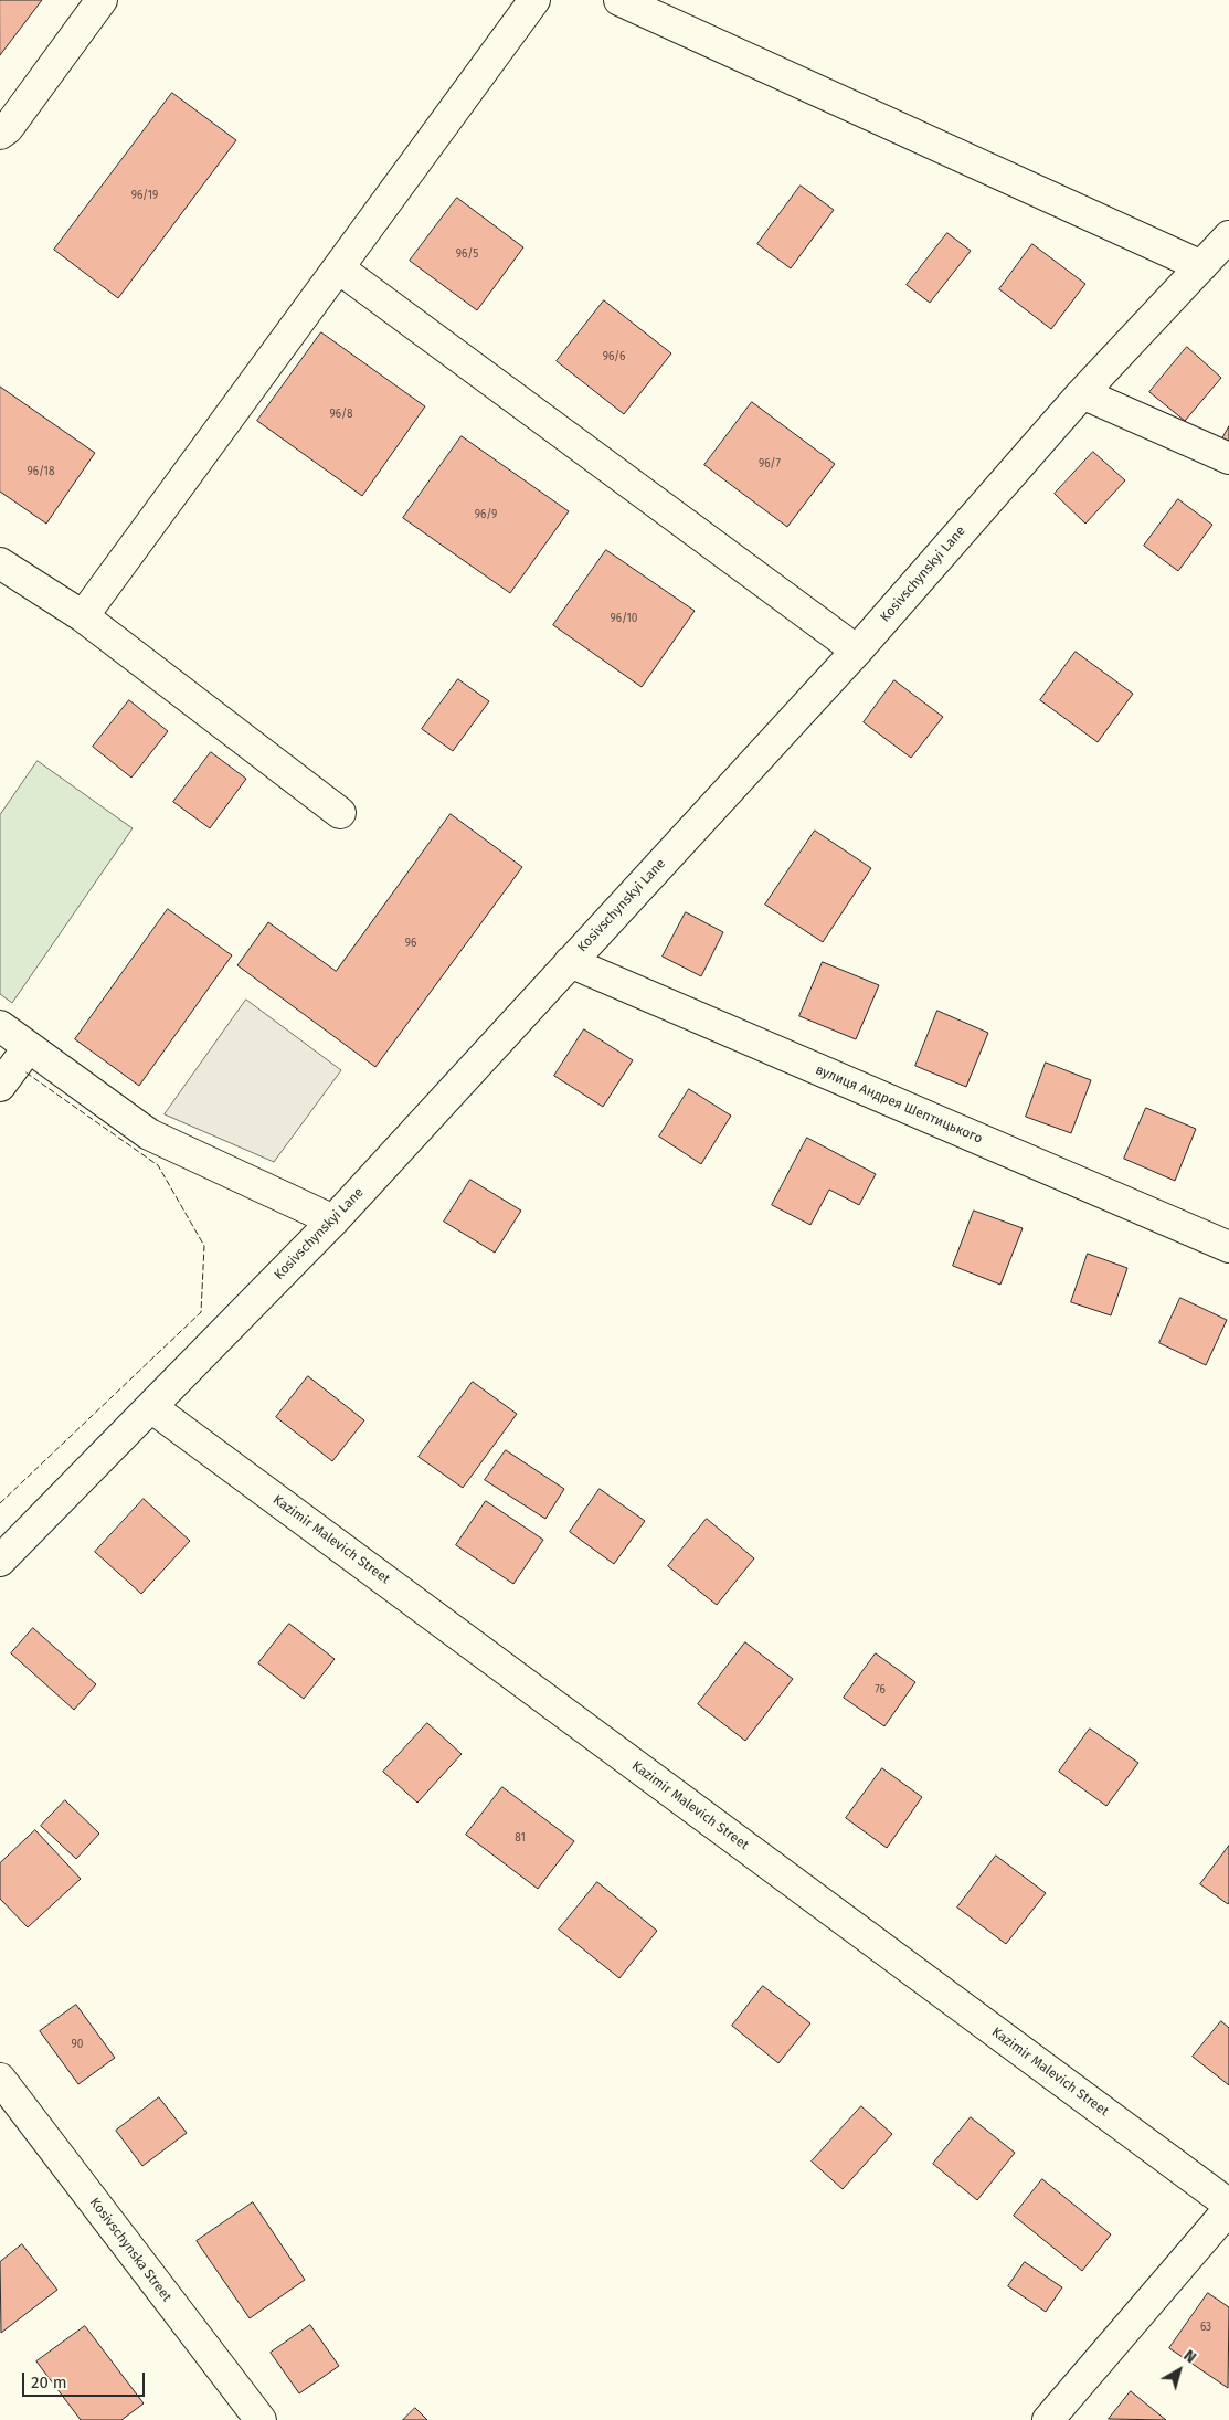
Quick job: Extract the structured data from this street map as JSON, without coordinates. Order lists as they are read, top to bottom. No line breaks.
{"streets":{"street":["Kosivschynskyi Lane","вулиця Андрея Шептицького","Kazimir Malevich Street","Kosivschynska Street"]},"crossings":[["Kosivschynskyi Lane","вулиця Андрея Шептицького"],["Kosivschynskyi Lane","Kazimir Malevich Street"]],"house_numbers":["96/19","96/5","96/6","96/8","96/7","96/18","96/9","96/10","96","76","81","90","63"],"scale_bar":"20 m","north":"top right"}
